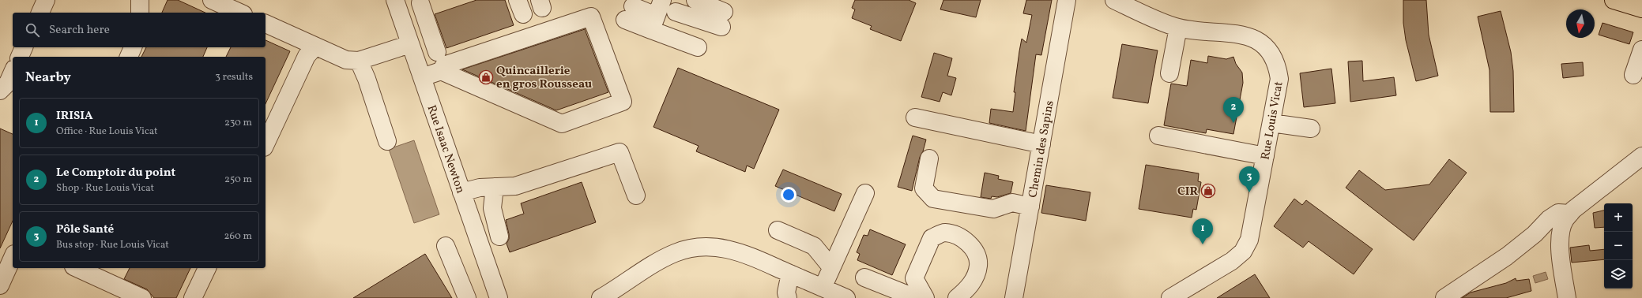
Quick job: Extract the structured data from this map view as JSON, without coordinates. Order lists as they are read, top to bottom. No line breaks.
{"streets":{"street":["Rue Louis Vicat","Rue Isaac Newton","Chemin des Sapins"]},"places":{"shop":["Quincaillerie en gros Rousseau","CIR"]},"north":"bottom","page":{"search":"Search here","heading":["Nearby","3 results"],"pins":["2","3","1"],"list":[{"mark":"1","name":"IRISIA","note":"Office · Rue Louis Vicat","value":"230 m"},{"mark":"2","name":"Le Comptoir du point","note":"Shop · Rue Louis Vicat","value":"250 m"},{"mark":"3","name":"Pôle Santé","note":"Bus stop · Rue Louis Vicat","value":"260 m"}],"map_buttons":["+","−"]}}
